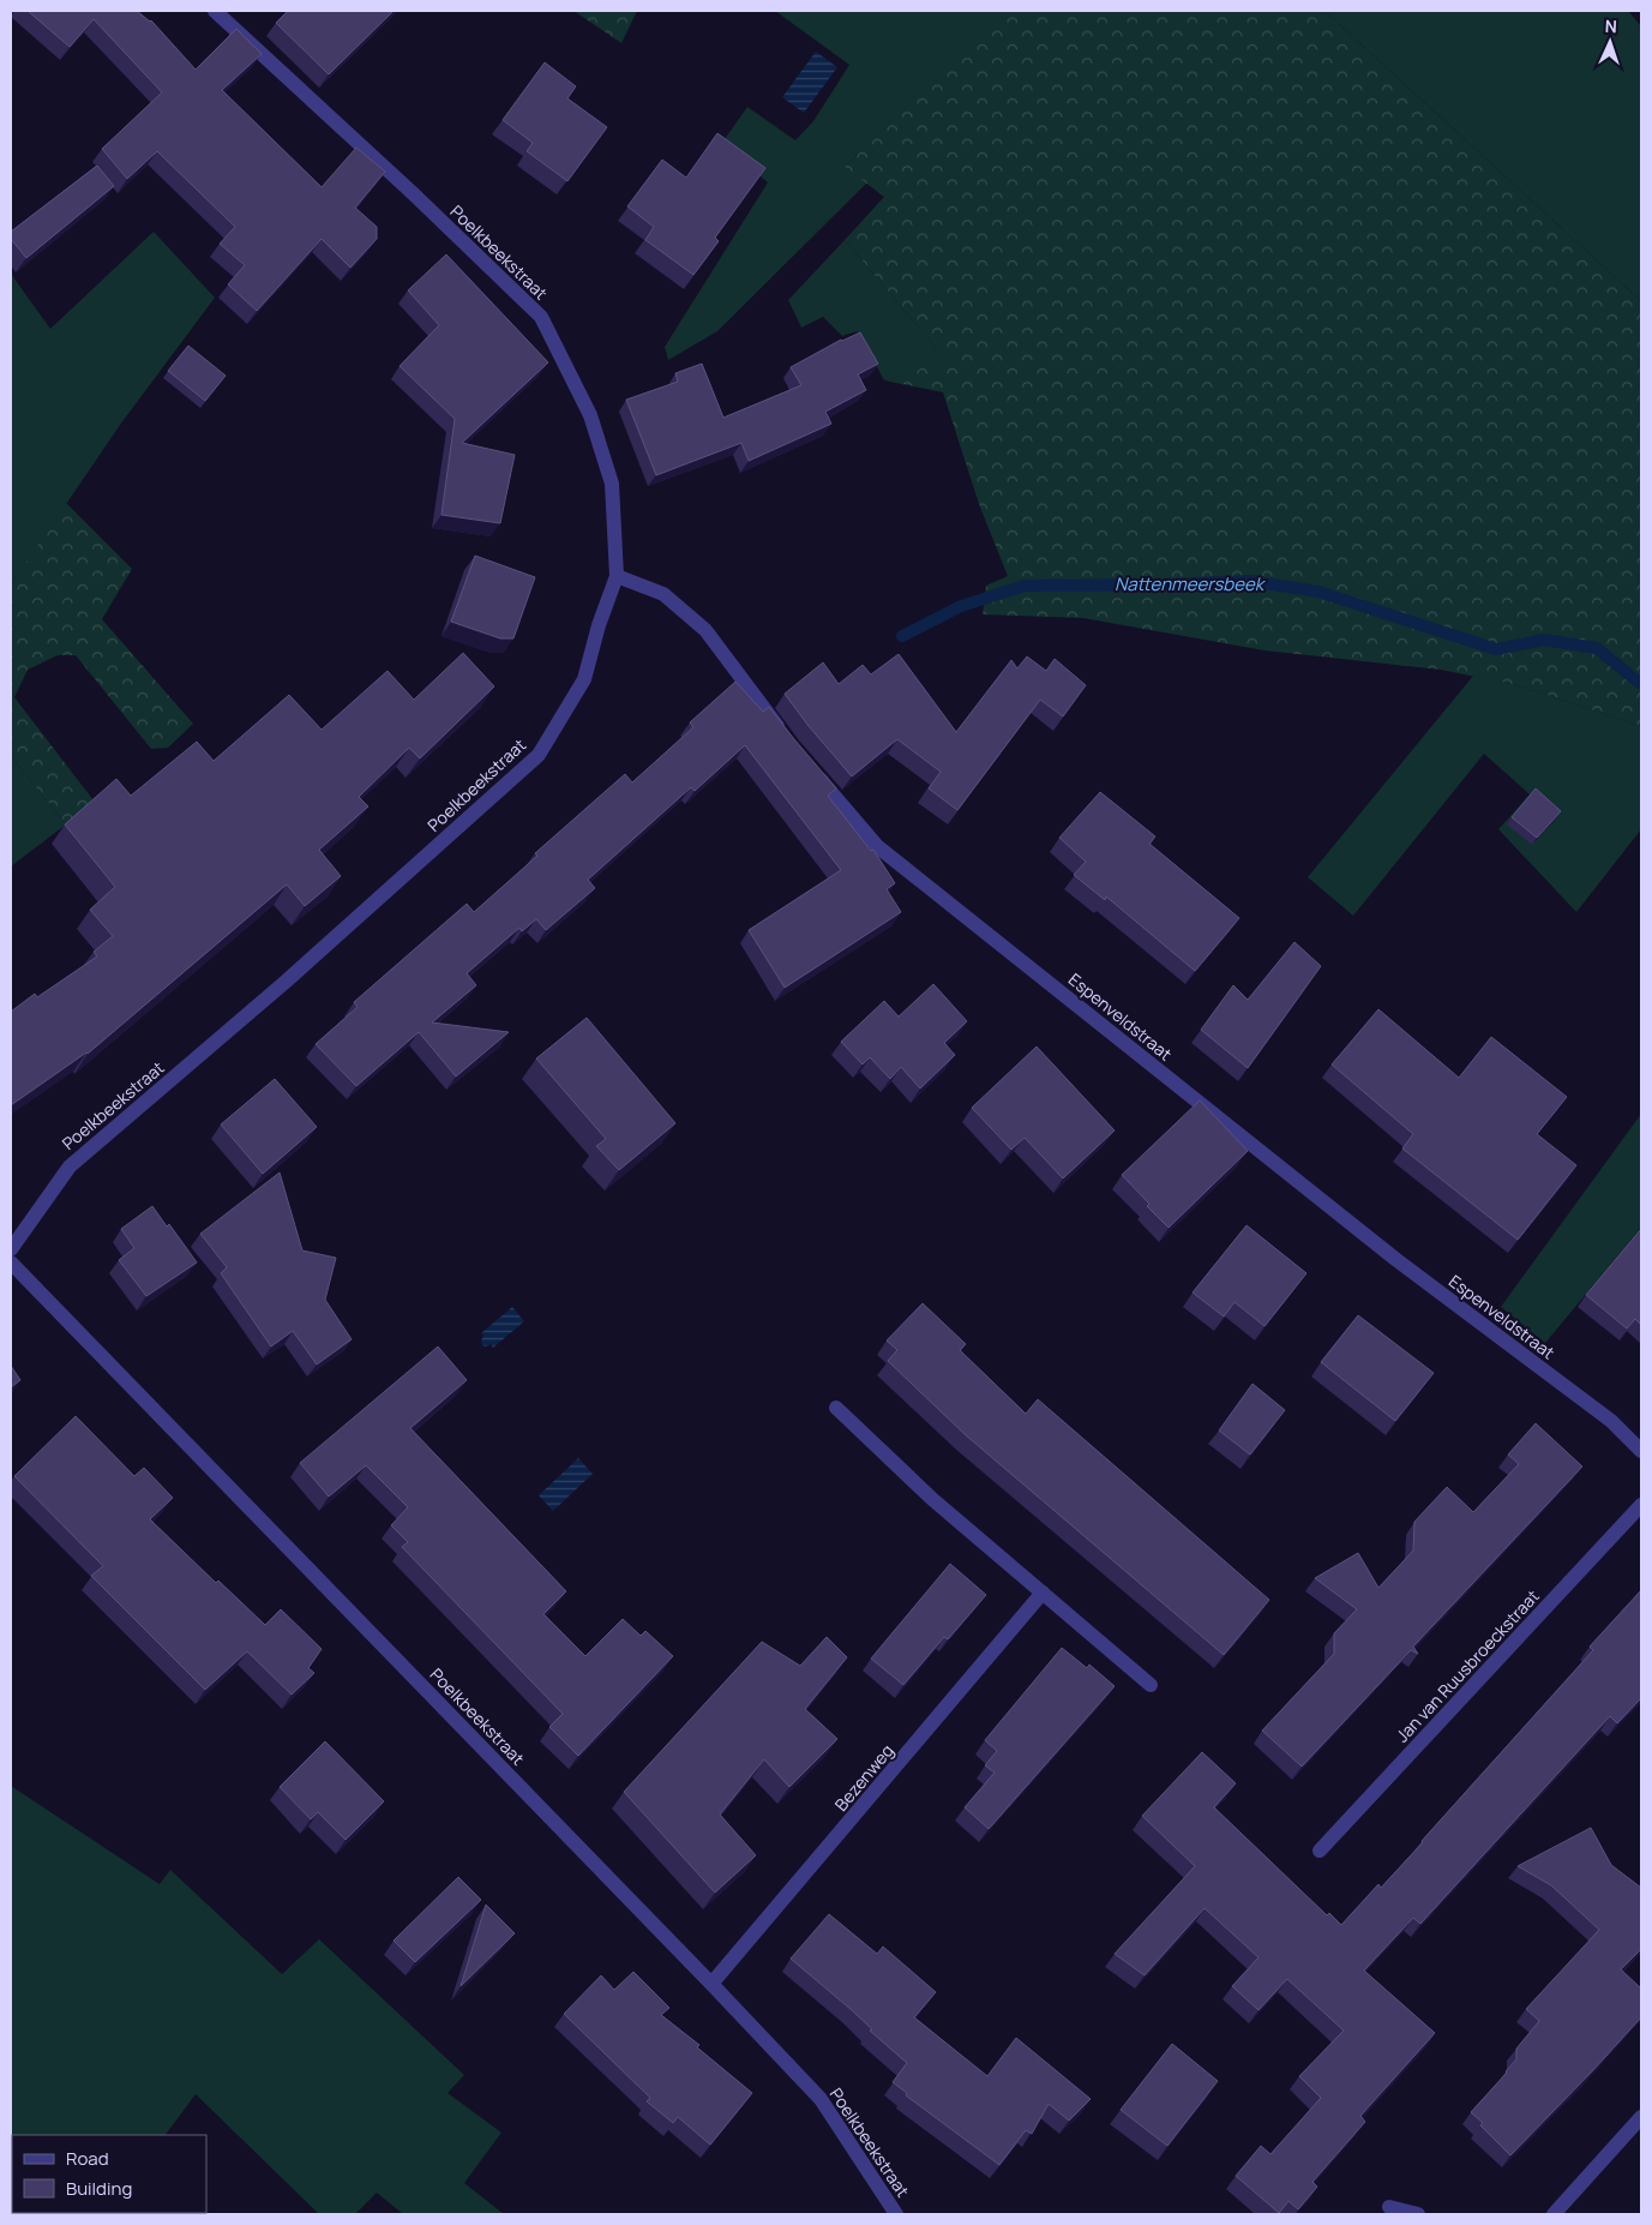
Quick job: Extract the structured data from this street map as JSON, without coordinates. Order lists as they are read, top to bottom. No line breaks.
{"streets":{"street":["Poelkbeekstraat","Espenveldstraat","Jan van Ruusbroeckstraat","Bezenweg"]},"crossings":[["Poelkbeekstraat","Bezenweg"]],"water":["Nattenmeersbeek"],"legend":["Road","Building"],"north":"top"}
